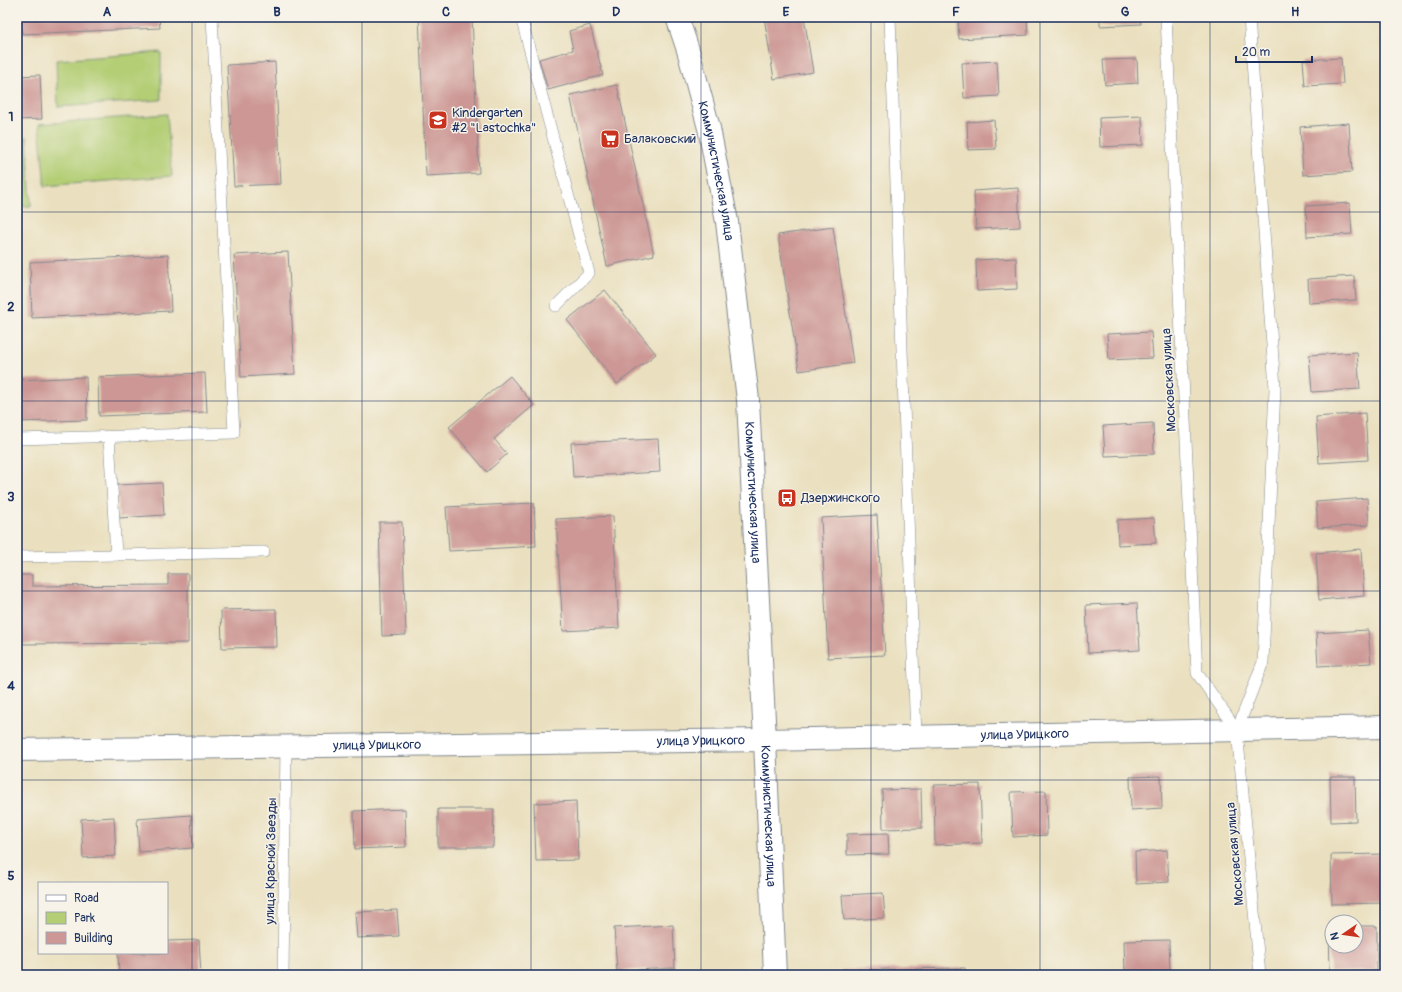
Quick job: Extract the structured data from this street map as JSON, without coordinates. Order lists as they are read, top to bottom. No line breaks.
{"streets":{"street":["Коммунистическая улица","улица Урицкого"],"lane":["Московская улица","улица Красной Звезды"]},"crossings":[["Коммунистическая улица","улица Урицкого"],["Московская улица","улица Урицкого"],["улица Урицкого","улица Красной Звезды"]],"places":{"school or university":["Kindergarten #2 \"Lastochka\""],"supermarket":["Балаковский"],"bus stop":["Дзержинского"]},"legend":["Road","Park","Building"],"scale_bar":"20 m","north":"left","grid":{"columns":["A","B","C","D","E","F","G","H"],"rows":["1","2","3","4","5"]}}
